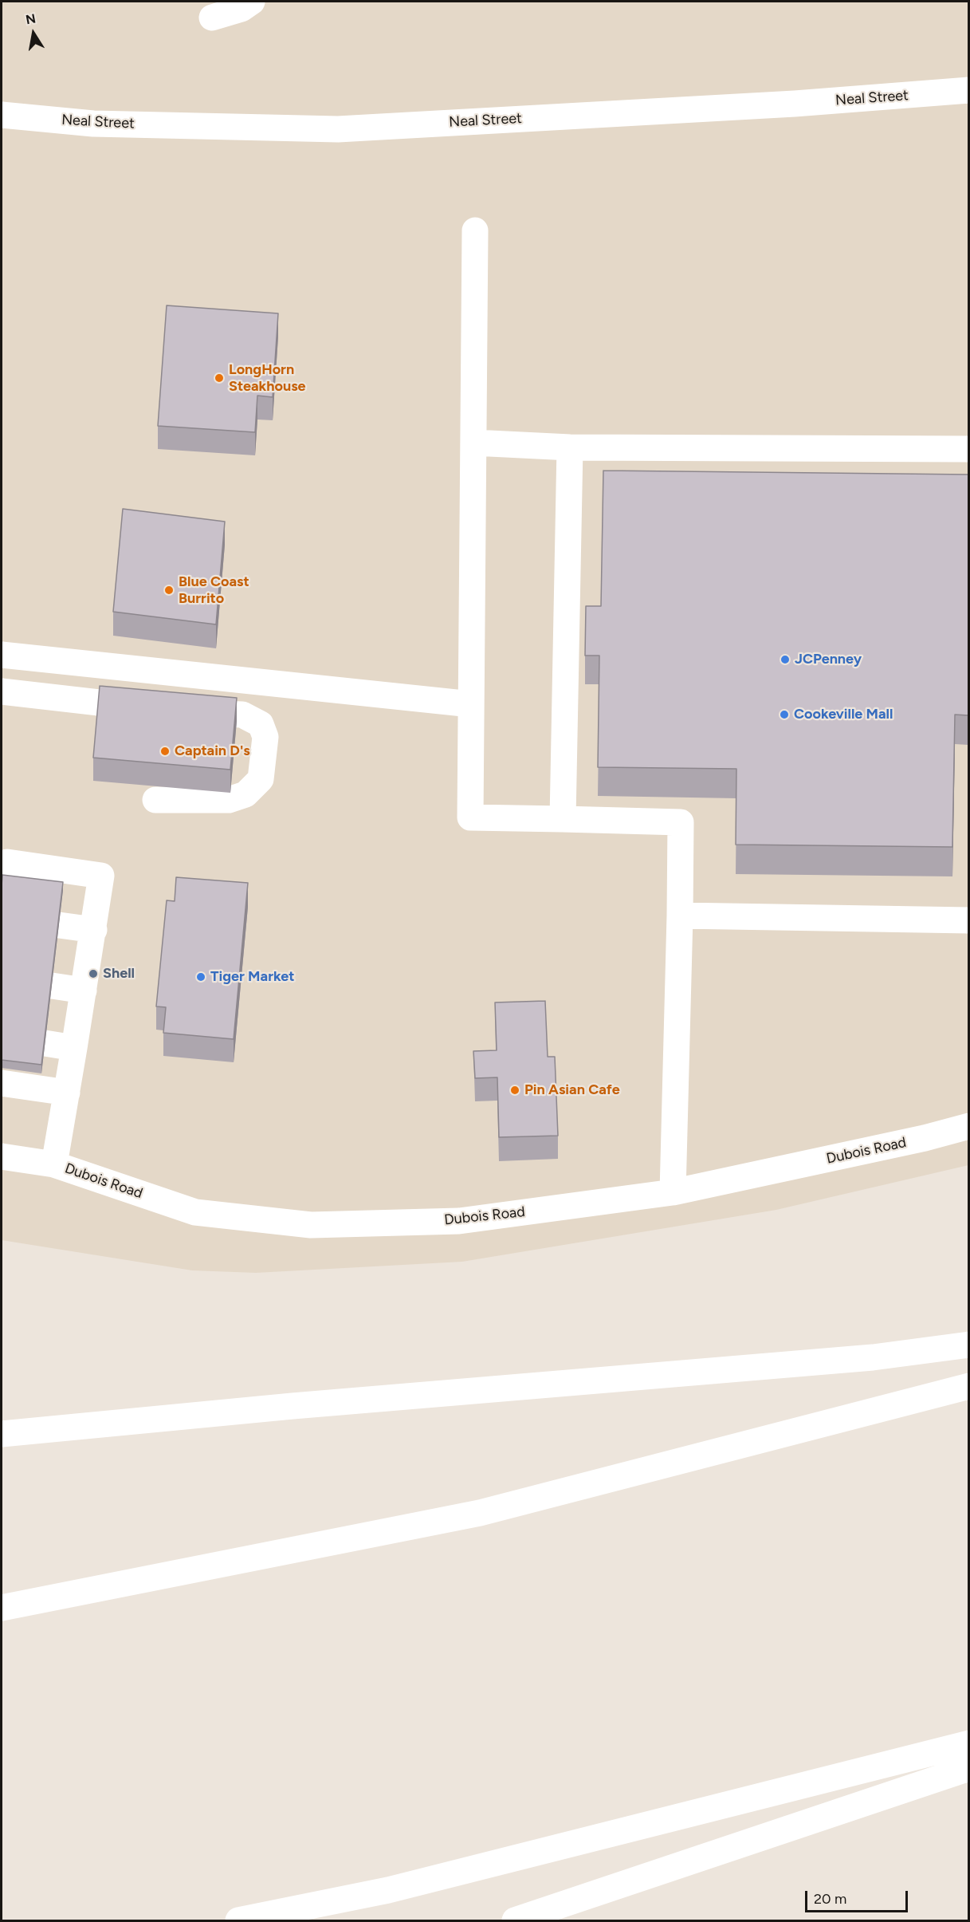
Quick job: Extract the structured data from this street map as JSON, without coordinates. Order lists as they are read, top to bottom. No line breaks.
{"streets":{"main road":["Neal Street","Dubois Road"]},"places":["LongHorn Steakhouse","Blue Coast Burrito","JCPenney","Cookeville Mall","Captain D's","Shell","Tiger Market","Pin Asian Cafe"],"scale_bar":"20 m","north":"top"}
